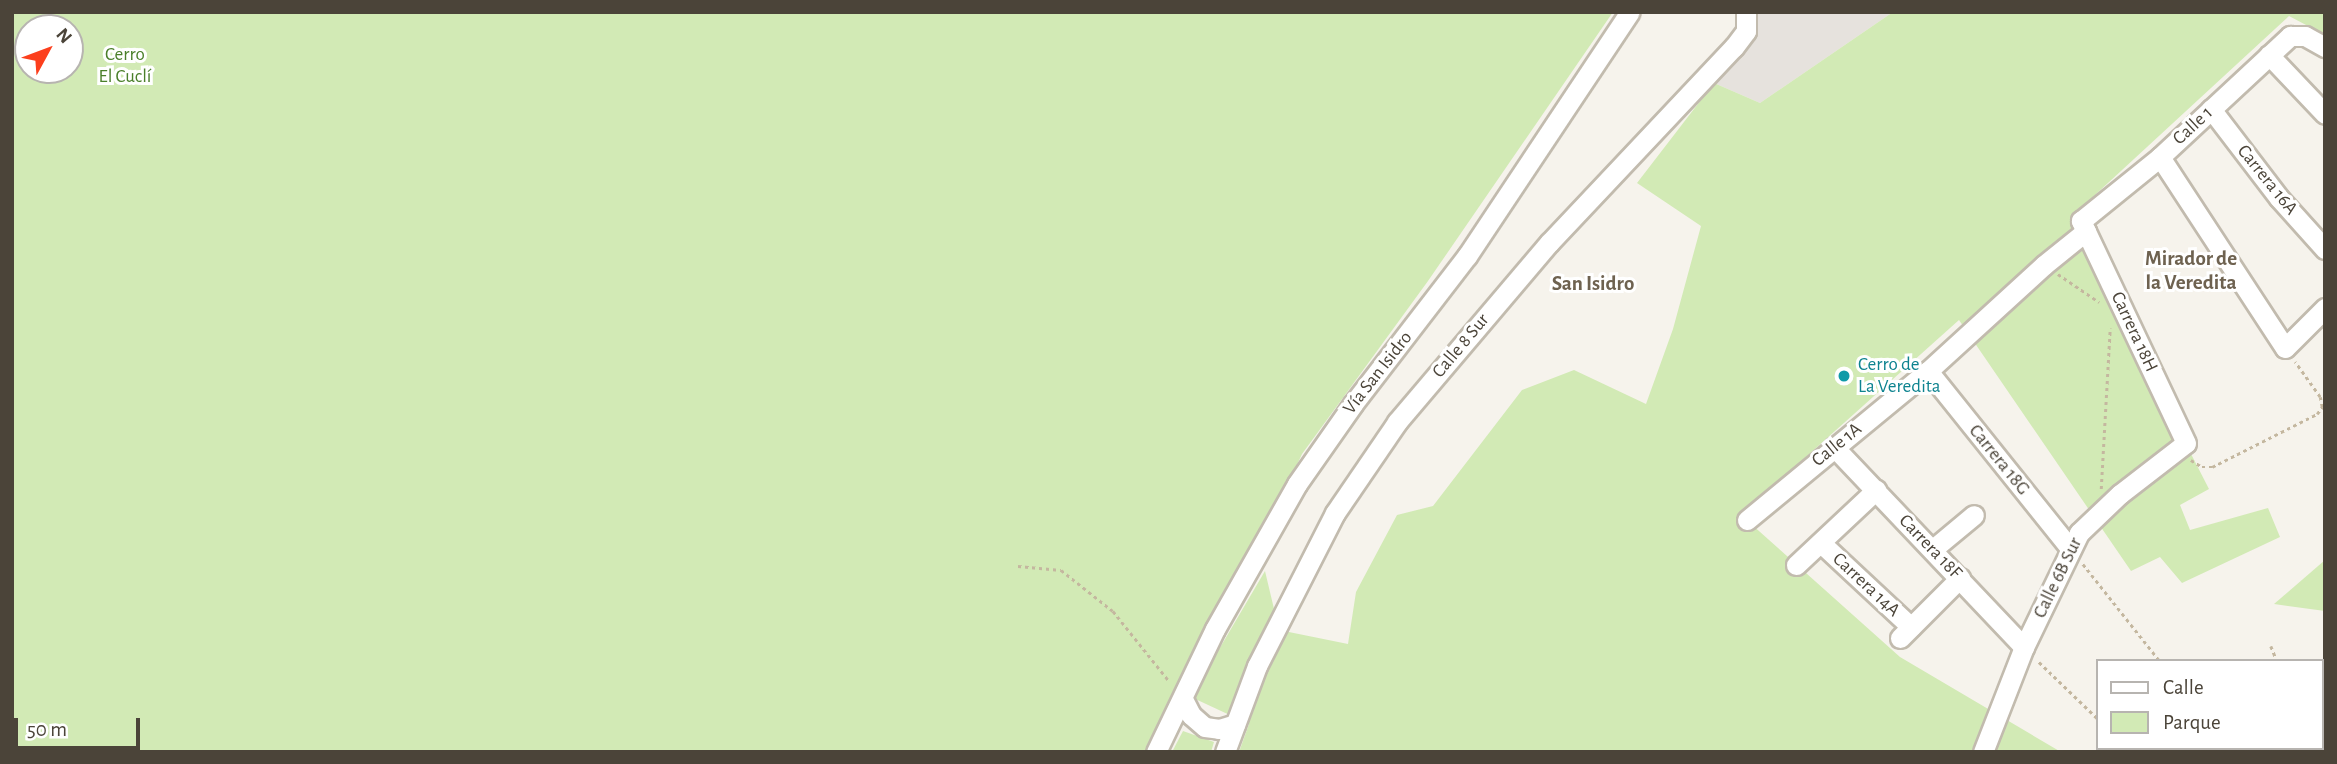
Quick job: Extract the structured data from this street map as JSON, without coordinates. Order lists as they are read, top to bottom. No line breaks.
{"streets":{"street":["Calle 1","Carrera 16A","Carrera 18H","Calle 8 Sur","Vía San Isidro","Calle 1A","Carrera 18G","Carrera 18F","Calle 6B Sur","Carrera 14A"]},"crossings":[["Calle 1","Carrera 16A"],["Calle 1","Carrera 18H"],["Calle 1","Calle 1A"],["Carrera 18H","Calle 6B Sur"],["Calle 1A","Carrera 18G"],["Calle 1A","Carrera 18F"],["Carrera 18G","Calle 6B Sur"],["Carrera 18F","Calle 6B Sur"],["Carrera 18F","Carrera 14A"]],"districts":["Mirador de la Veredita","San Isidro"],"parks":["Cerro El Cuclí"],"places":["Cerro de La Veredita"],"legend":["Calle","Parque"],"scale_bar":"50 m","north":"top right"}
